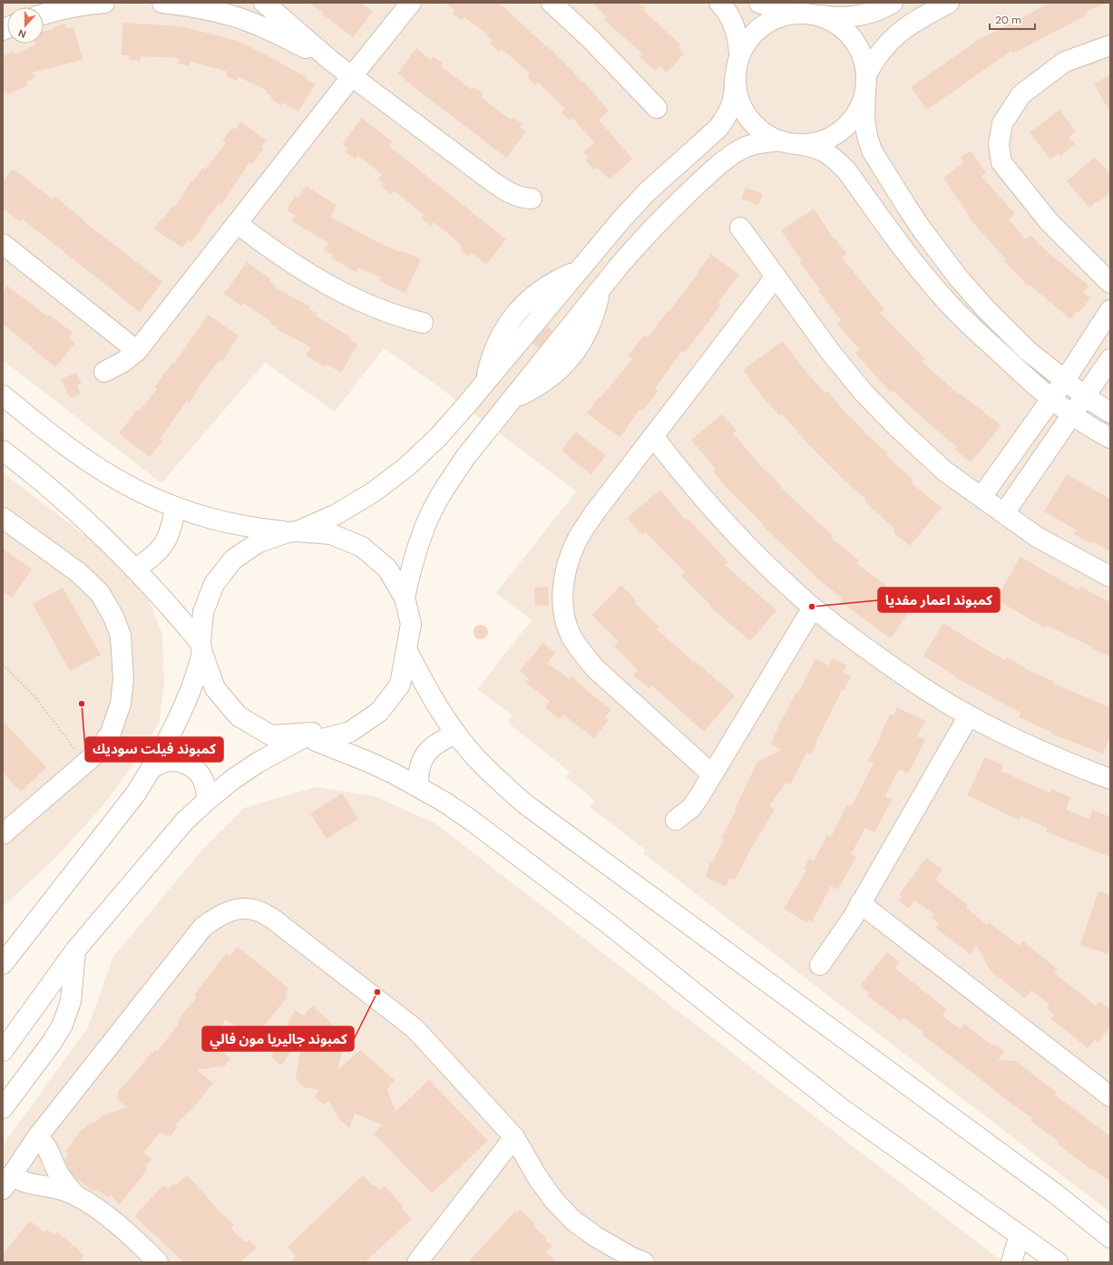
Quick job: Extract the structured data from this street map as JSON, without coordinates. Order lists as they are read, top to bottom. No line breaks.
{"places":["كمبوند اعمار مفديا","كمبوند فيلت سوديك","كمبوند جاليريا مون فالي"],"scale_bar":"20 m","north":"bottom"}
